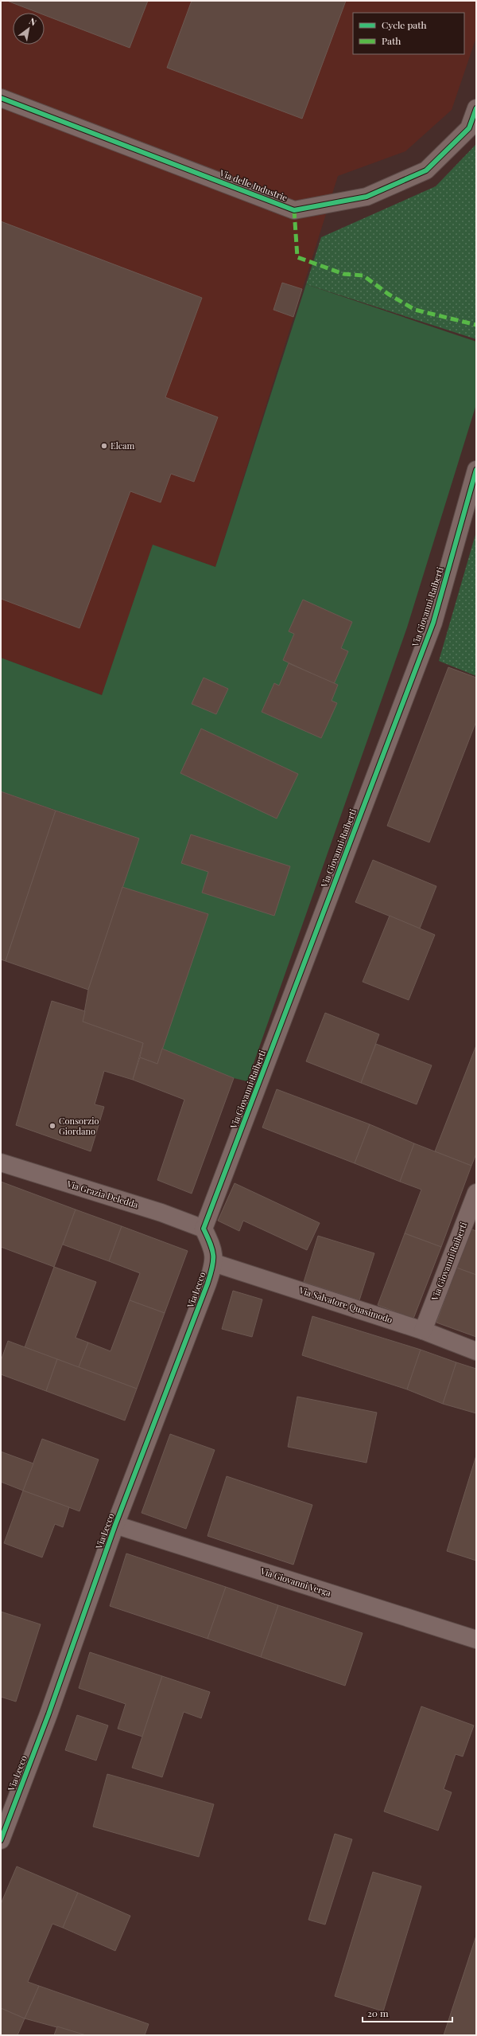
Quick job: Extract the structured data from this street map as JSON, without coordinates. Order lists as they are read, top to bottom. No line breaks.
{"streets":{"street":["Via delle Industrie","Via Giovanni Raiberti","Via Grazia Deledda","Via Lecco","Via Salvatore Quasimodo","Via Giovanni Verga"]},"crossings":[["Via Giovanni Raiberti","Via Grazia Deledda"],["Via Giovanni Raiberti","Via Lecco"],["Via Giovanni Raiberti","Via Salvatore Quasimodo"],["Via Grazia Deledda","Via Lecco"],["Via Lecco","Via Salvatore Quasimodo"],["Via Lecco","Via Giovanni Verga"]],"places":["Elcam","Consorzio Giordano"],"legend":["Cycle path","Path"],"scale_bar":"20 m","north":"top right"}
